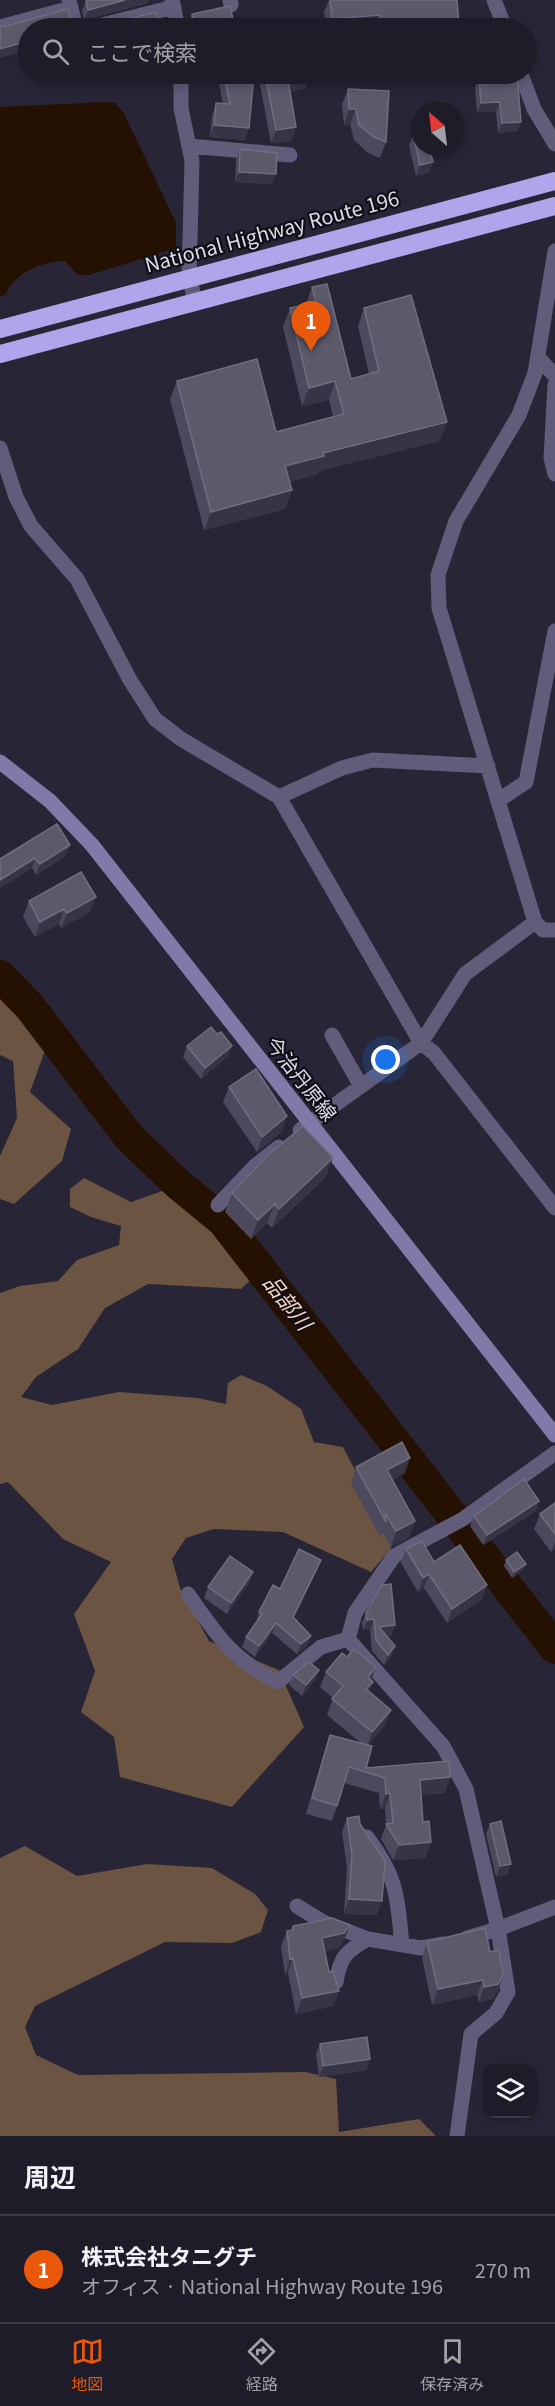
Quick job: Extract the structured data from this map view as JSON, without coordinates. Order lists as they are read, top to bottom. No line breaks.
{"streets":{"highway":["National Highway Route 196"],"main road":["今治丹原線"]},"water":["品部川"],"north":"top left","page":{"search":"ここで検索","pins":"1","heading":"周辺","list":[{"mark":"1","name":"株式会社タニグチ","note":"オフィス · National Highway Route 196","value":"270 m"}],"nav":["地図","経路","保存済み"]}}
